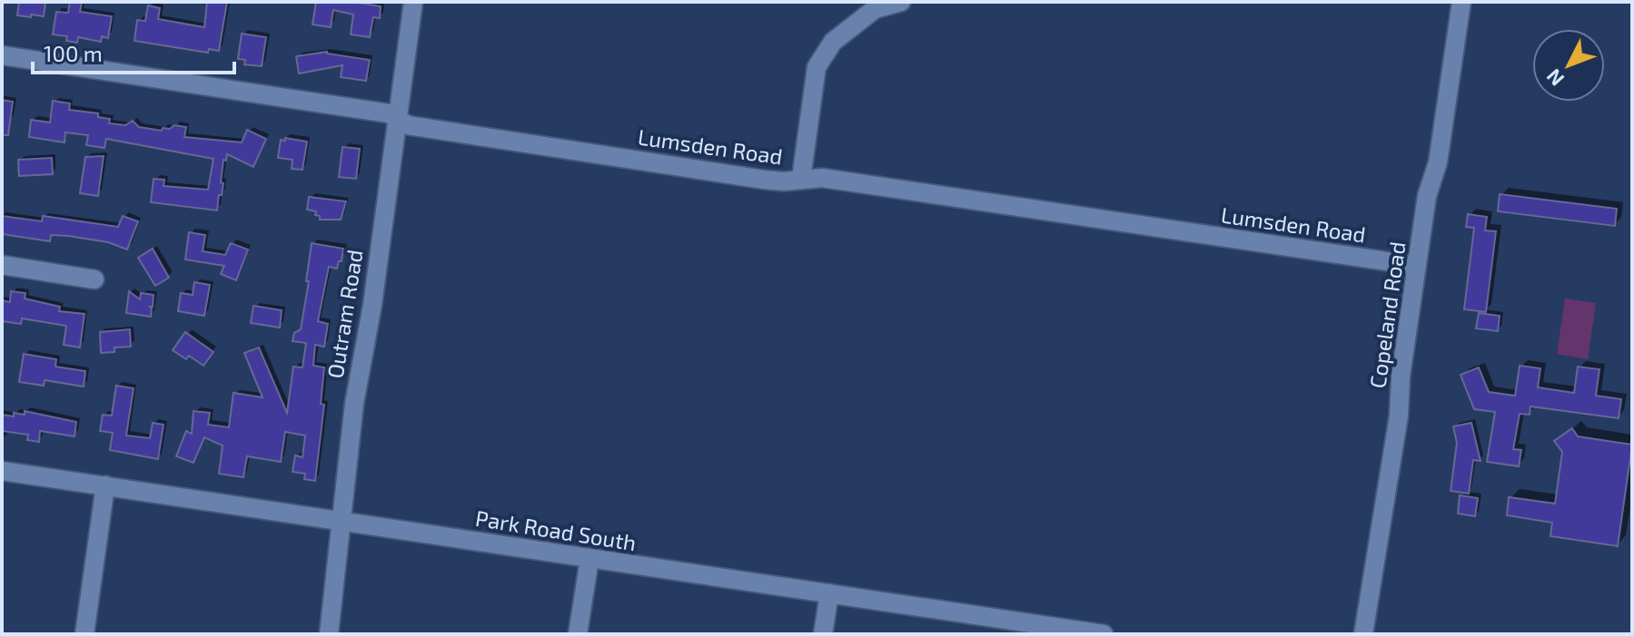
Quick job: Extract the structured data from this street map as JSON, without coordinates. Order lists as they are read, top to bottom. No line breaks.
{"streets":{"street":["Lumsden Road","Outram Road","Copeland Road","Park Road South"]},"crossings":[["Lumsden Road","Outram Road"],["Lumsden Road","Copeland Road"],["Outram Road","Park Road South"]],"scale_bar":"100 m","north":"bottom left"}
